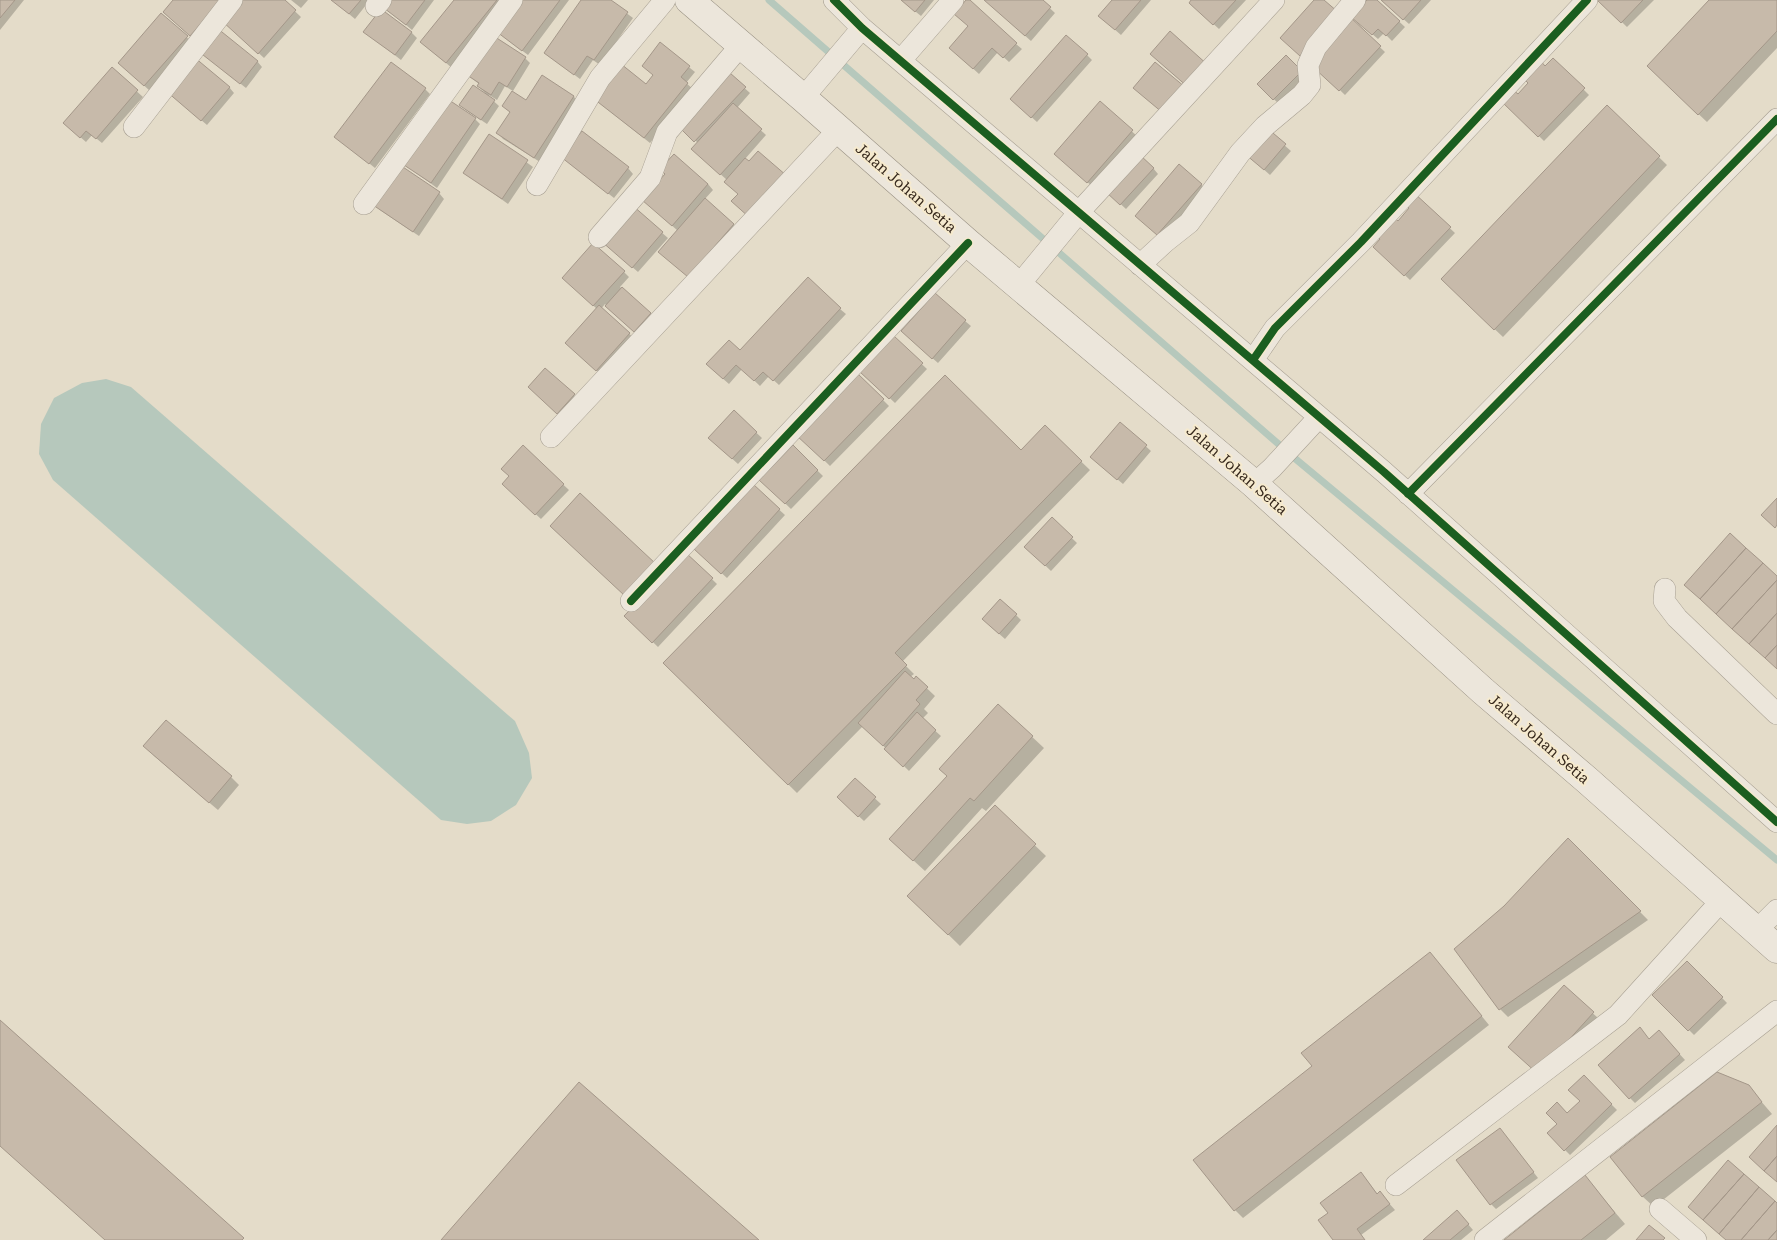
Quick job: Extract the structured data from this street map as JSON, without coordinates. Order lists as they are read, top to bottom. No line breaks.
{"streets":{"main road":["Jalan Johan Setia"]}}
